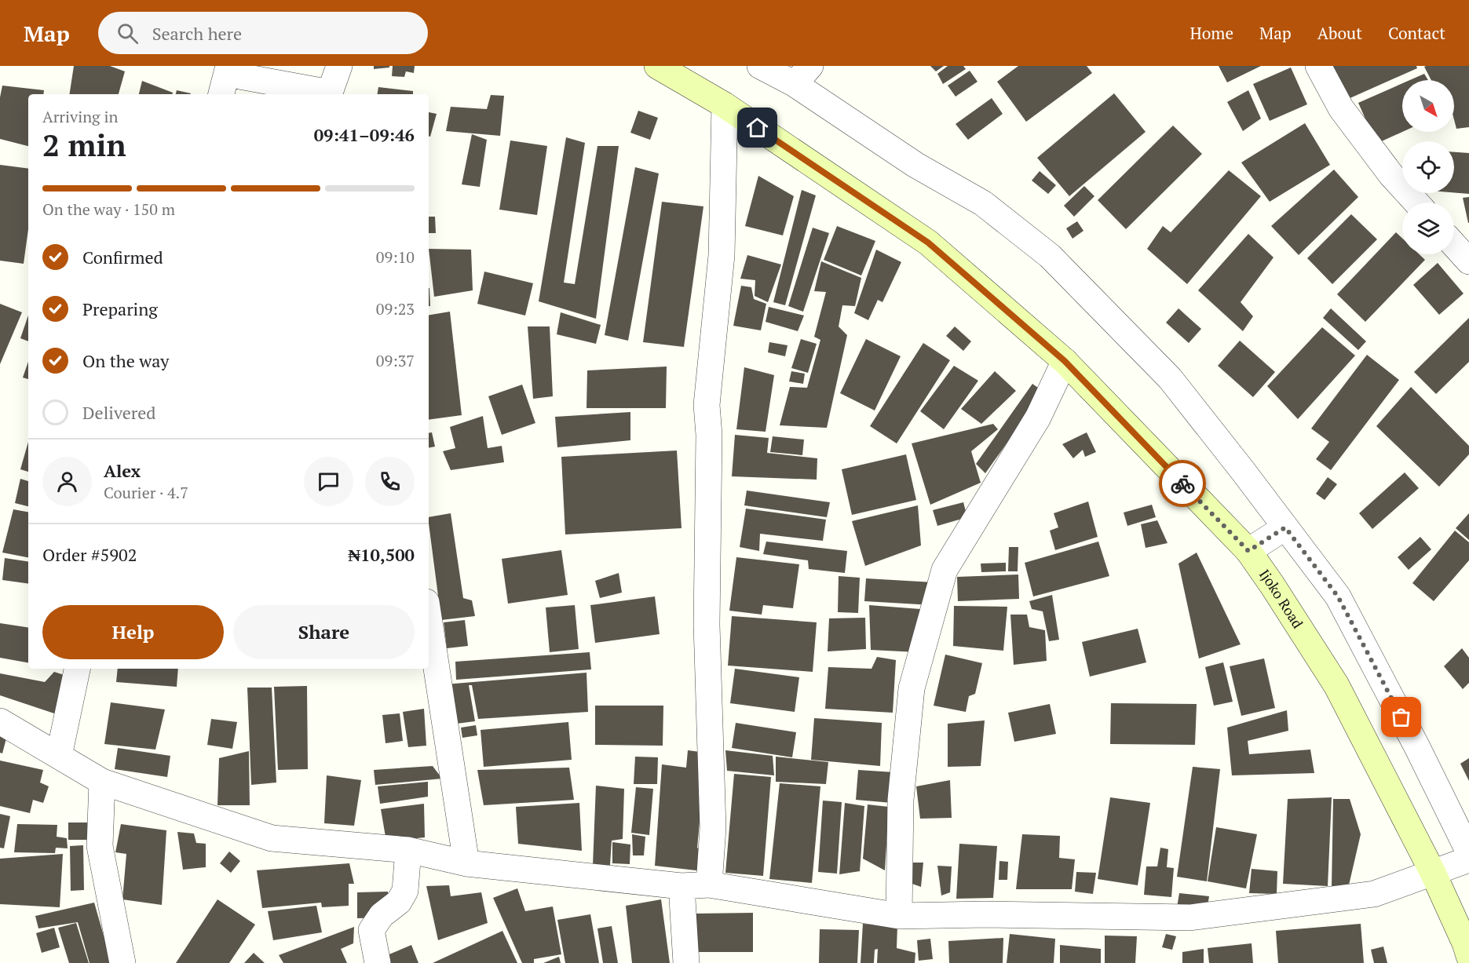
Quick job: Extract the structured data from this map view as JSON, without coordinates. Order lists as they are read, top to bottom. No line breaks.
{"streets":{"main road":["Ijoko Road"]},"north":"bottom right","page":{"header":"Map","search":"Search here","nav":["Home","Map","About","Contact"],"heading":["2 min","Arriving in","09:41–09:46"],"panel":["Alex","Courier · 4.7","Order #5902","₦10,500"],"bar":"On the way · 150 m","list":[["Confirmed","09:10"],["Preparing","09:23"],["On the way","09:37"],"Delivered"],"buttons":["Help","Share"]}}
